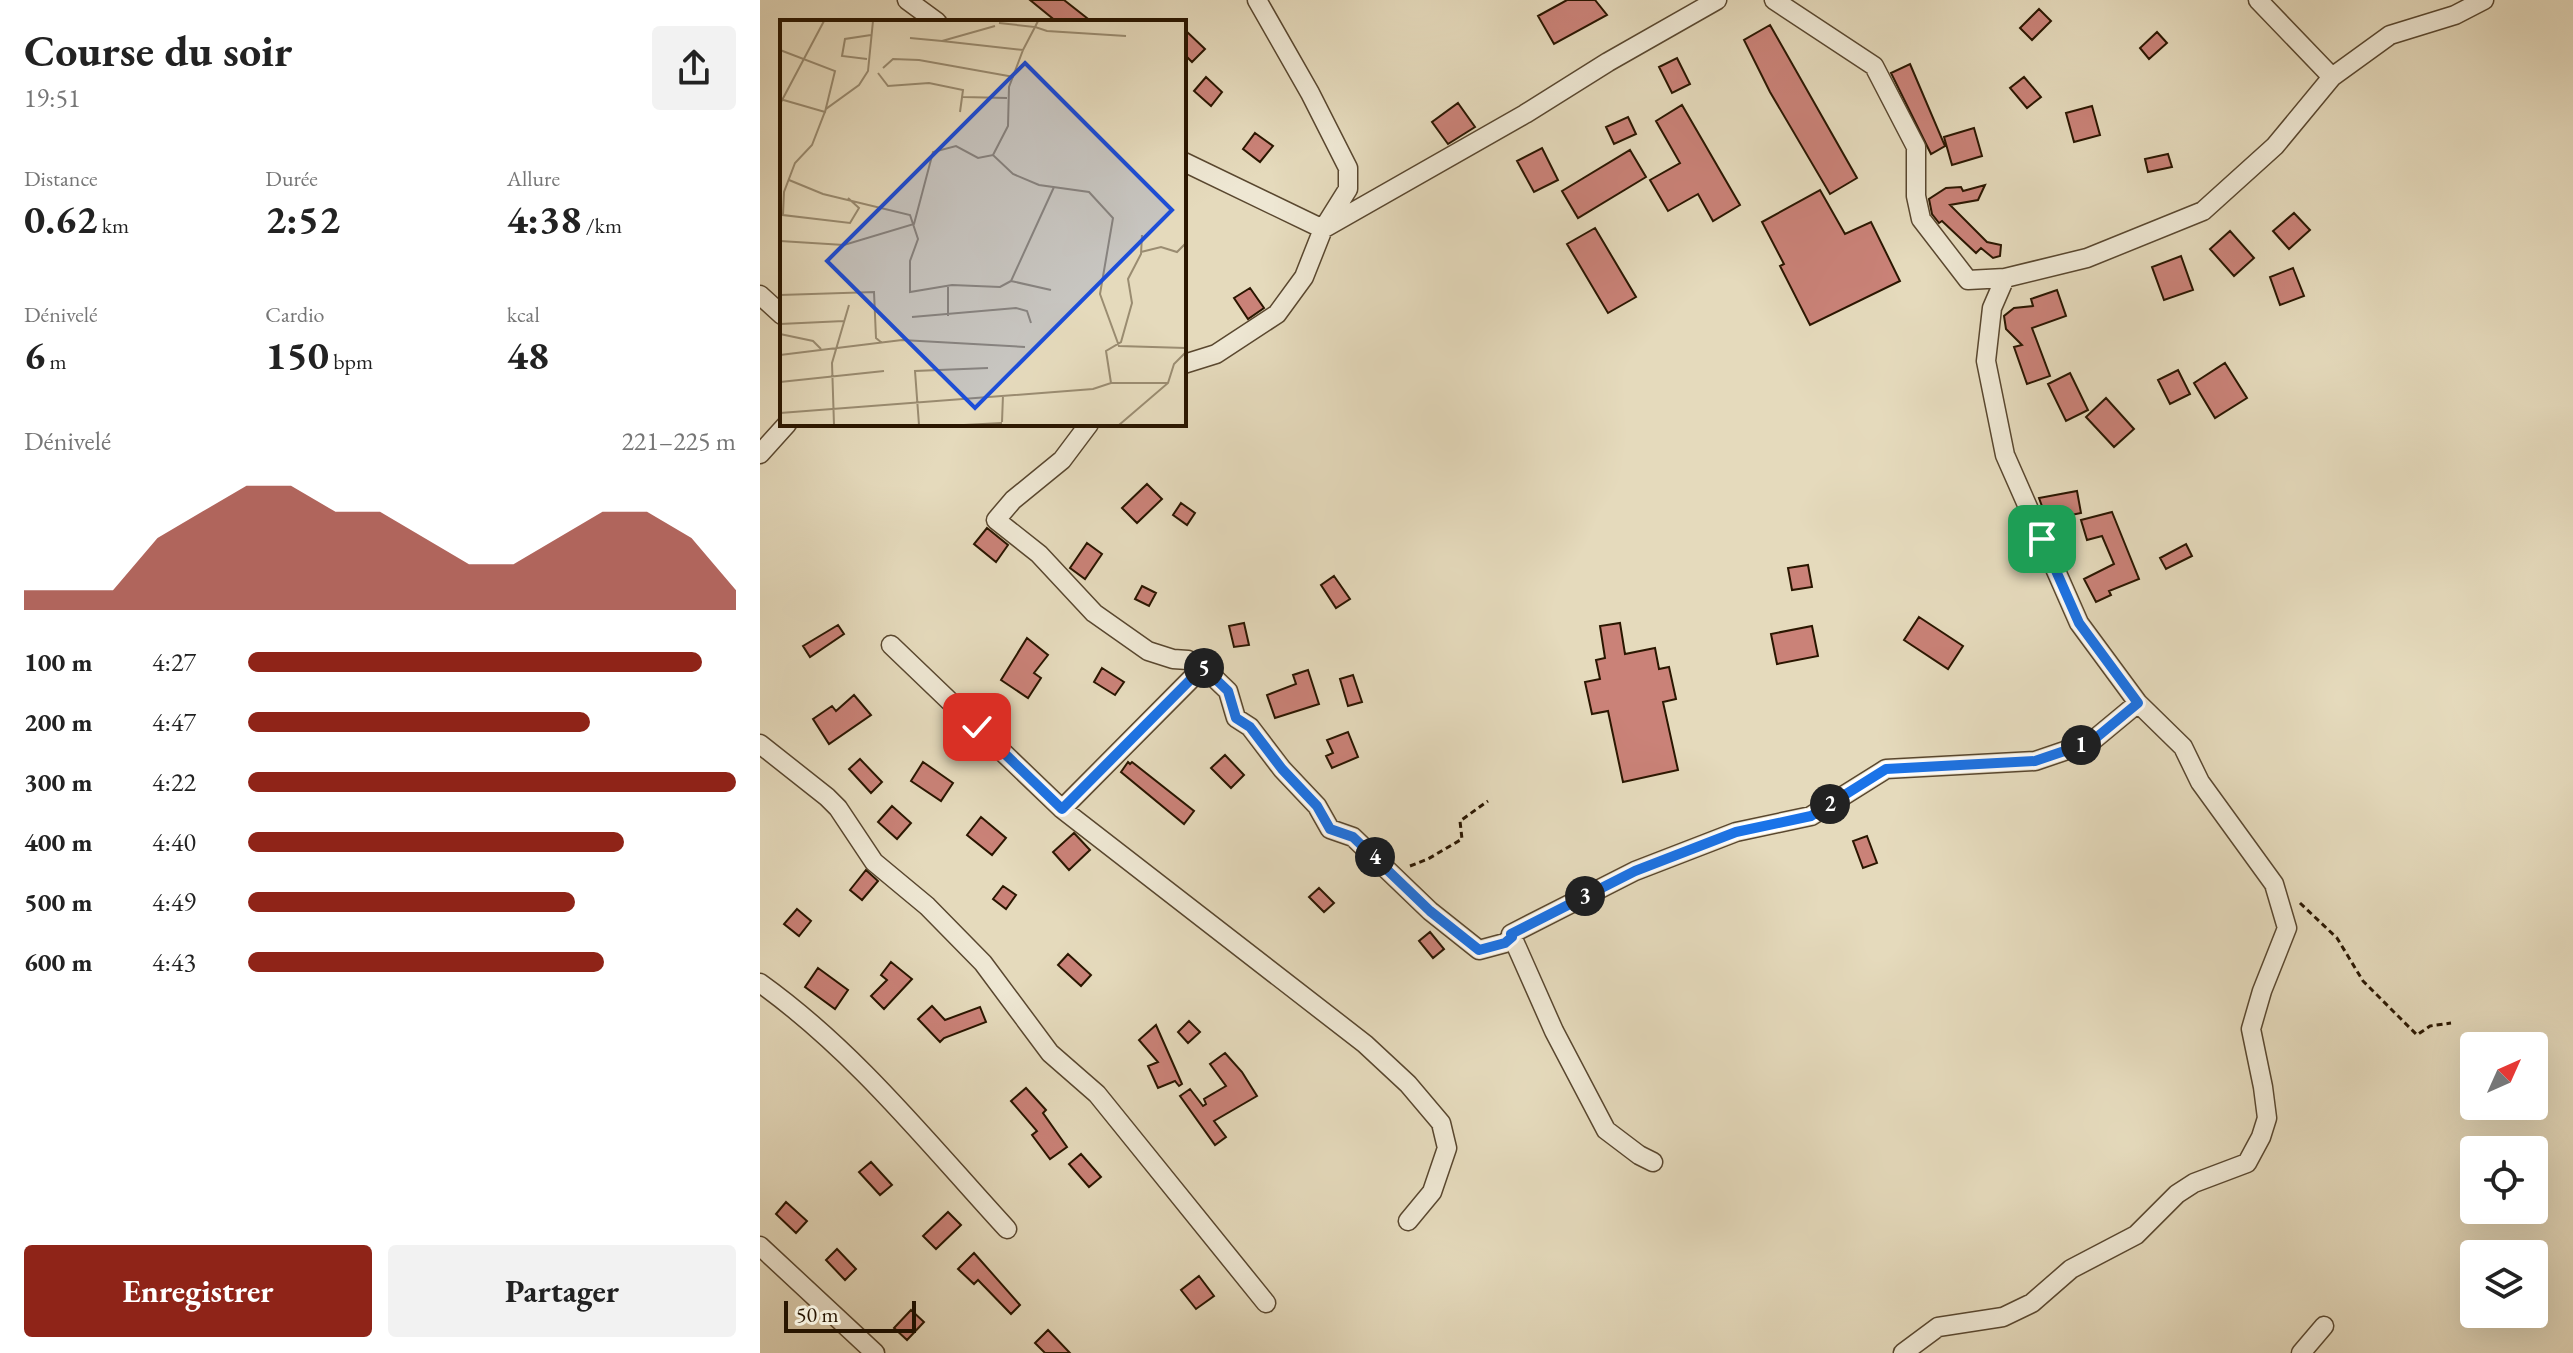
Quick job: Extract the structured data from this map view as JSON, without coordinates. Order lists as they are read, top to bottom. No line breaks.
{"scale_bar":"50 m","north":"top right","page":{"heading":["Course du soir","19:51"],"stats":[["Distance","0.62 km"],["Durée","2:52"],["Allure","4:38 /km"],["Dénivelé","6 m"],["Cardio","150 bpm"],["kcal","48"]],"chart":["Dénivelé","221–225 m"],"list":[{"name":"100 m","note":"4:27"},{"name":"200 m","note":"4:47"},{"name":"300 m","note":"4:22"},{"name":"400 m","note":"4:40"},{"name":"500 m","note":"4:49"},{"name":"600 m","note":"4:43"}],"pins":["5","1","2","4","3"],"buttons":["Enregistrer","Partager"],"scale":"50 m"}}
